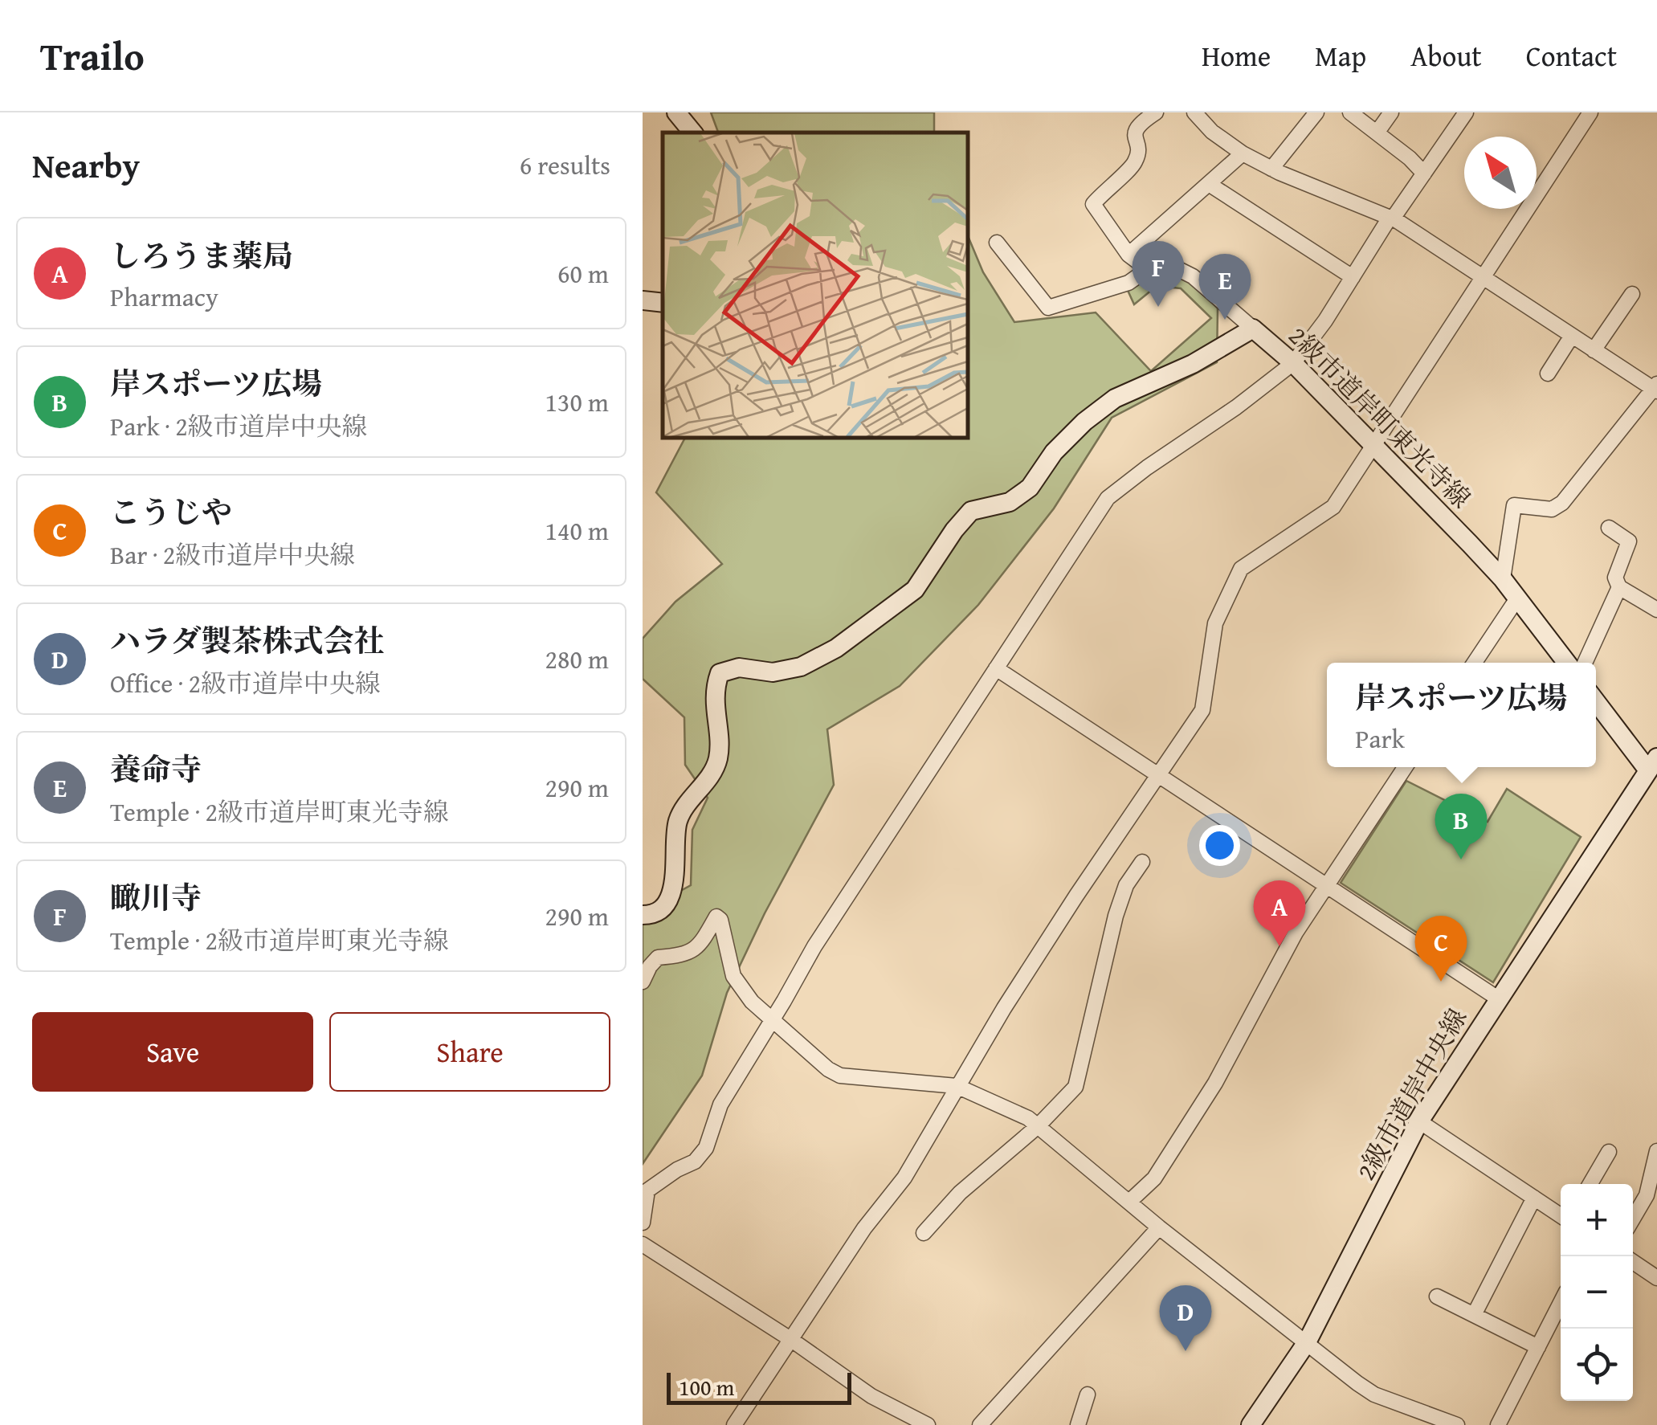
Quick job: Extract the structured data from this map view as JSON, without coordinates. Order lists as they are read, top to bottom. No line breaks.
{"streets":{"street":["2級市道岸町東光寺線","2級市道岸中央線"]},"scale_bar":"100 m","north":"top left","page":{"header":"Trailo","nav":["Home","Map","About","Contact"],"heading":["Nearby","6 results"],"list":[{"mark":"A","name":"しろうま薬局","note":"Pharmacy","value":"60 m"},{"mark":"B","name":"岸スポーツ広場","note":"Park · 2級市道岸中央線","value":"130 m"},{"mark":"C","name":"こうじや","note":"Bar · 2級市道岸中央線","value":"140 m"},{"mark":"D","name":"ハラダ製茶株式会社","note":"Office · 2級市道岸中央線","value":"280 m"},{"mark":"E","name":"養命寺","note":"Temple · 2級市道岸町東光寺線","value":"290 m"},{"mark":"F","name":"瞰川寺","note":"Temple · 2級市道岸町東光寺線","value":"290 m"}],"pins":["F","E","B","A","C","D"],"popup":["岸スポーツ広場","Park"],"buttons":["Save","Share"],"map_buttons":["+","−"],"scale":"100 m"}}
